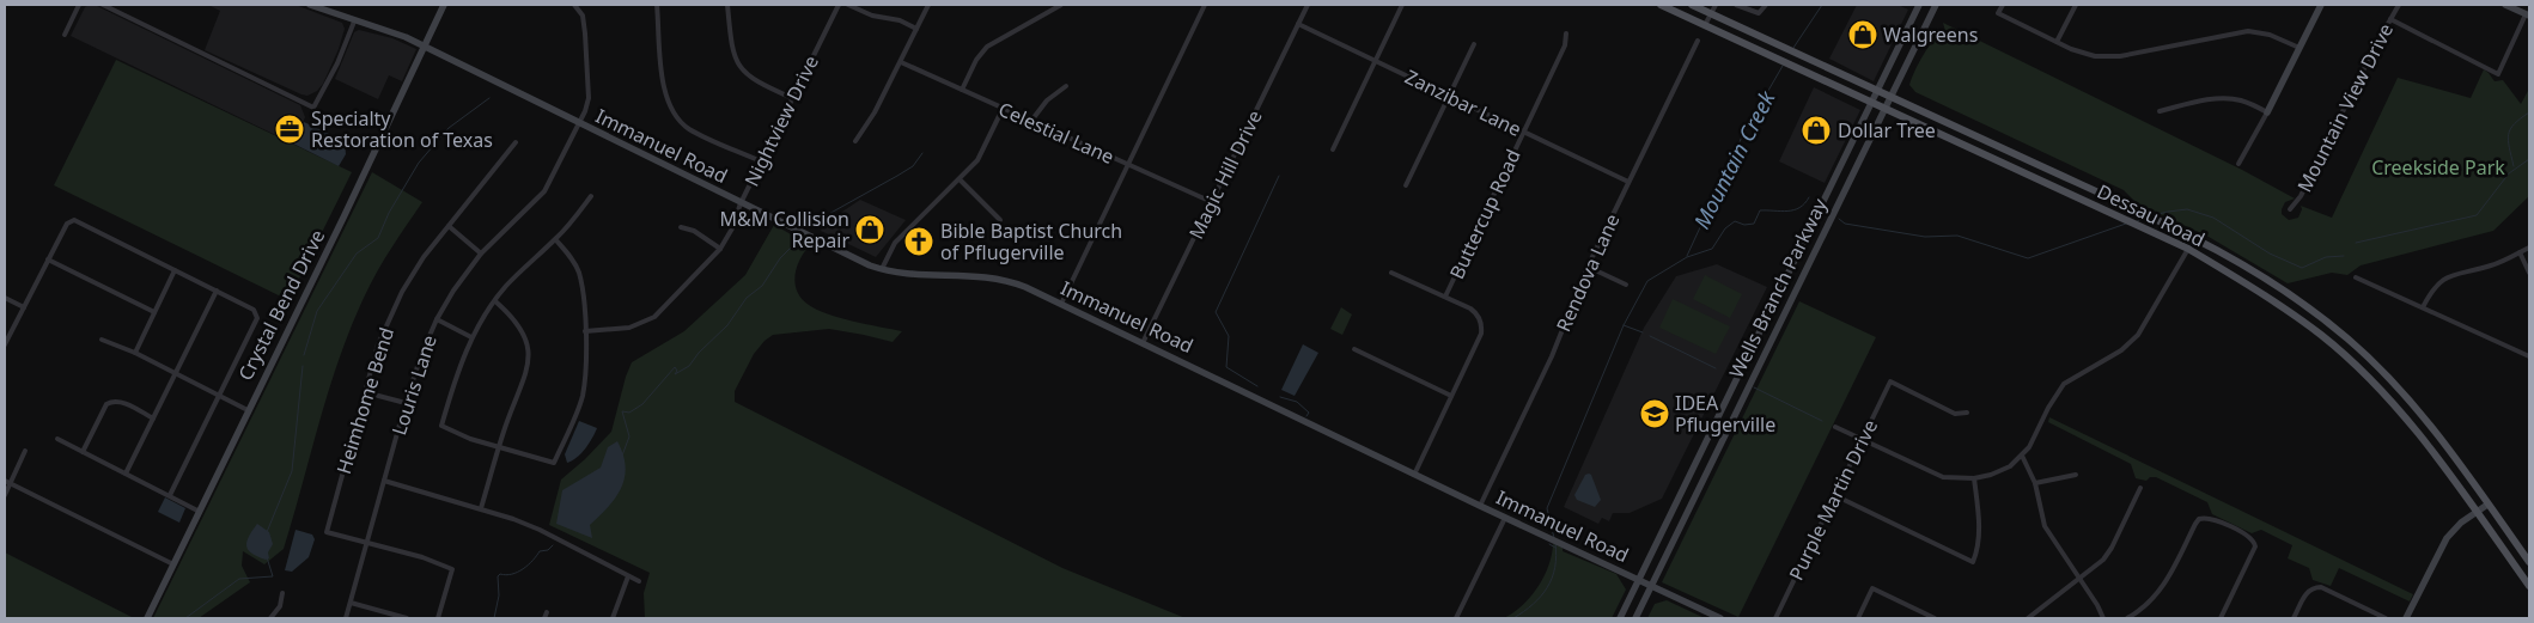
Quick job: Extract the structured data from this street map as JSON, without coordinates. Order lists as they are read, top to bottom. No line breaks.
{"streets":{"main road":["Dessau Road"],"street":["Zanzibar Lane","Mountain View Drive","Nightview Drive","Celestial Lane","Immanuel Road","Magic Hill Drive","Buttercup Road","Rendova Lane","Wells Branch Parkway","Crystal Bend Drive","Louris Lane","Heimhome Bend","Purple Martin Drive"]},"crossings":[["Zanzibar Lane","Magic Hill Drive"],["Zanzibar Lane","Buttercup Road"],["Zanzibar Lane","Rendova Lane"],["Nightview Drive","Immanuel Road"],["Celestial Lane","Magic Hill Drive"],["Immanuel Road","Magic Hill Drive"],["Immanuel Road","Rendova Lane"],["Immanuel Road","Wells Branch Parkway"],["Immanuel Road","Crystal Bend Drive"],["Immanuel Road","Louris Lane"],["Dessau Road","Wells Branch Parkway"],["Louris Lane","Heimhome Bend"]],"water":["Mountain Creek"],"parks":["Creekside Park"],"places":{"shop":["Walgreens","Dollar Tree","M&M Collision Repair"],"office":["Specialty Restoration of Texas"],"church":["Bible Baptist Church of Pflugerville"],"school or university":["IDEA Pflugerville"]}}
